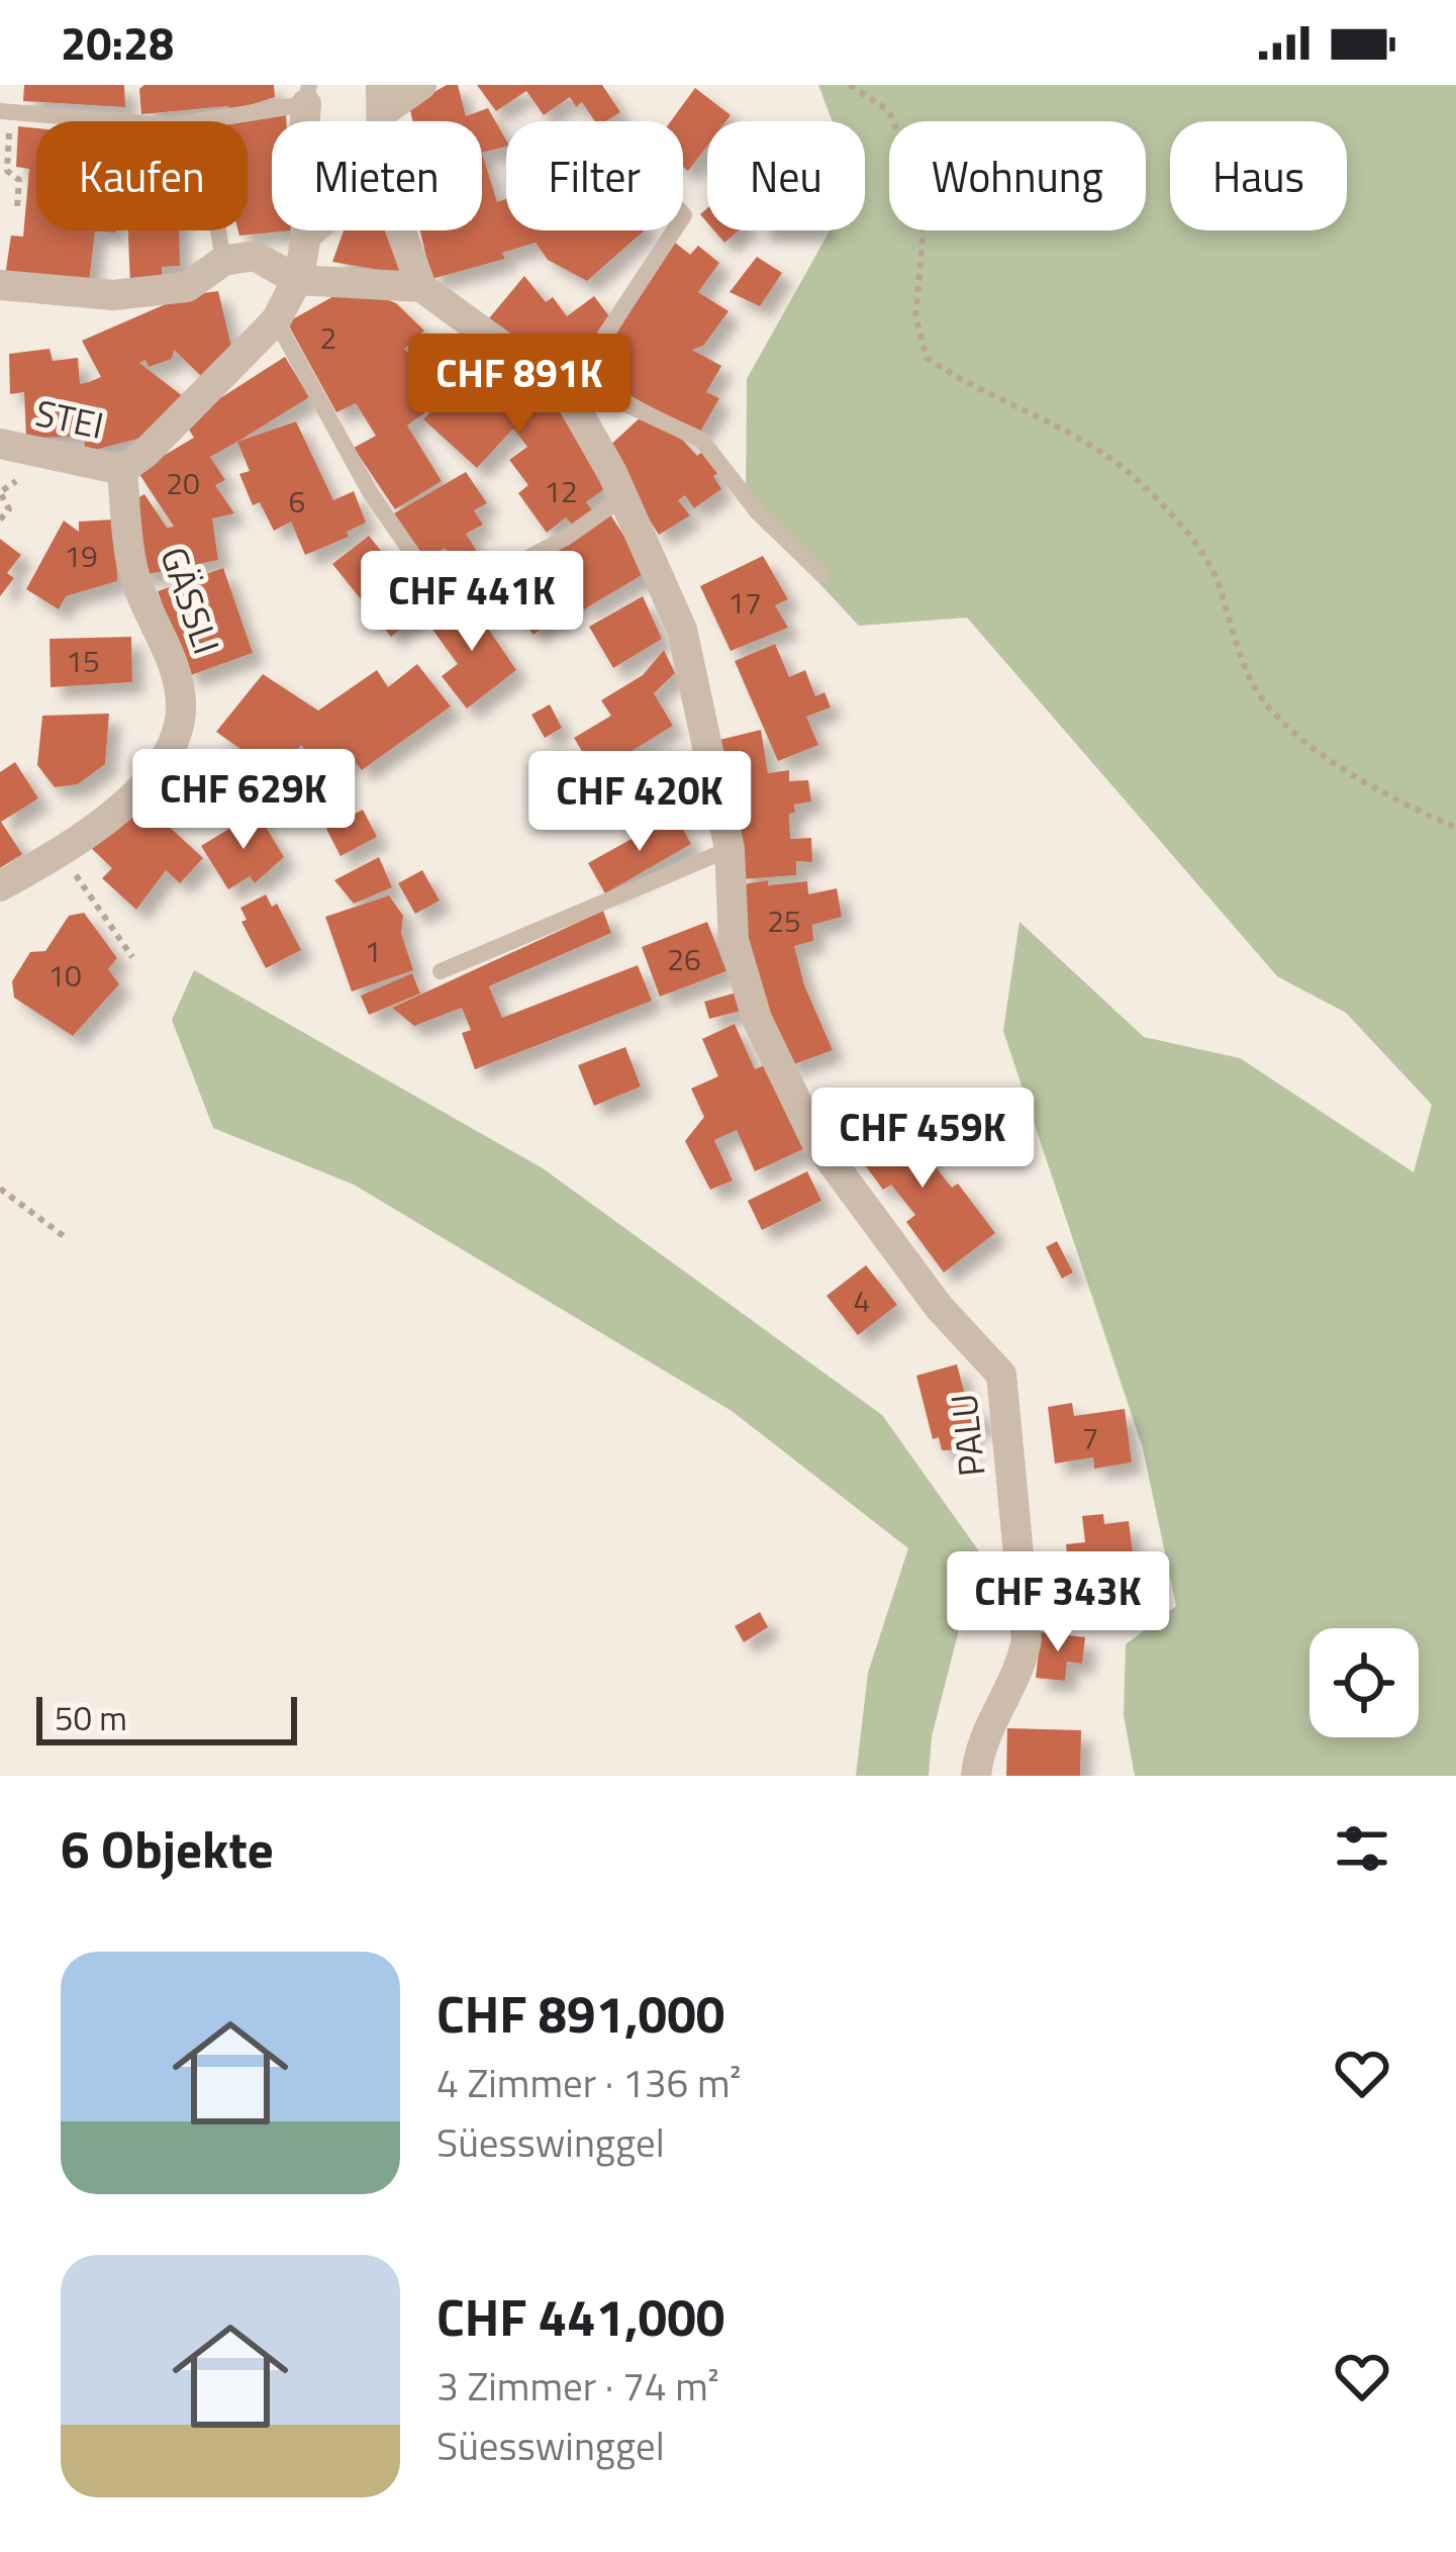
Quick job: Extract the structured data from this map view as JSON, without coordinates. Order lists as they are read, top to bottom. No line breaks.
{"streets":{"street":["STEI","GÄSSLI","PALU"]},"crossings":[["STEI","GÄSSLI"]],"house_numbers":["2","20","12","6","19","17","15","25","1","26","10","4","7"],"scale_bar":"50 m","page":{"status":"20:28","chip":["Kaufen","Mieten","Filter","Neu","Wohnung","Haus"],"price":["CHF 891K","CHF 441K","CHF 629K","CHF 420K","CHF 459K","CHF 343K"],"scale":"50 m","heading":"6 Objekte","list":[{"name":"CHF 891,000","note":"4 Zimmer · 136 m² · Süesswinggel"},{"name":"CHF 441,000","note":"3 Zimmer · 74 m² · Süesswinggel"}]}}
